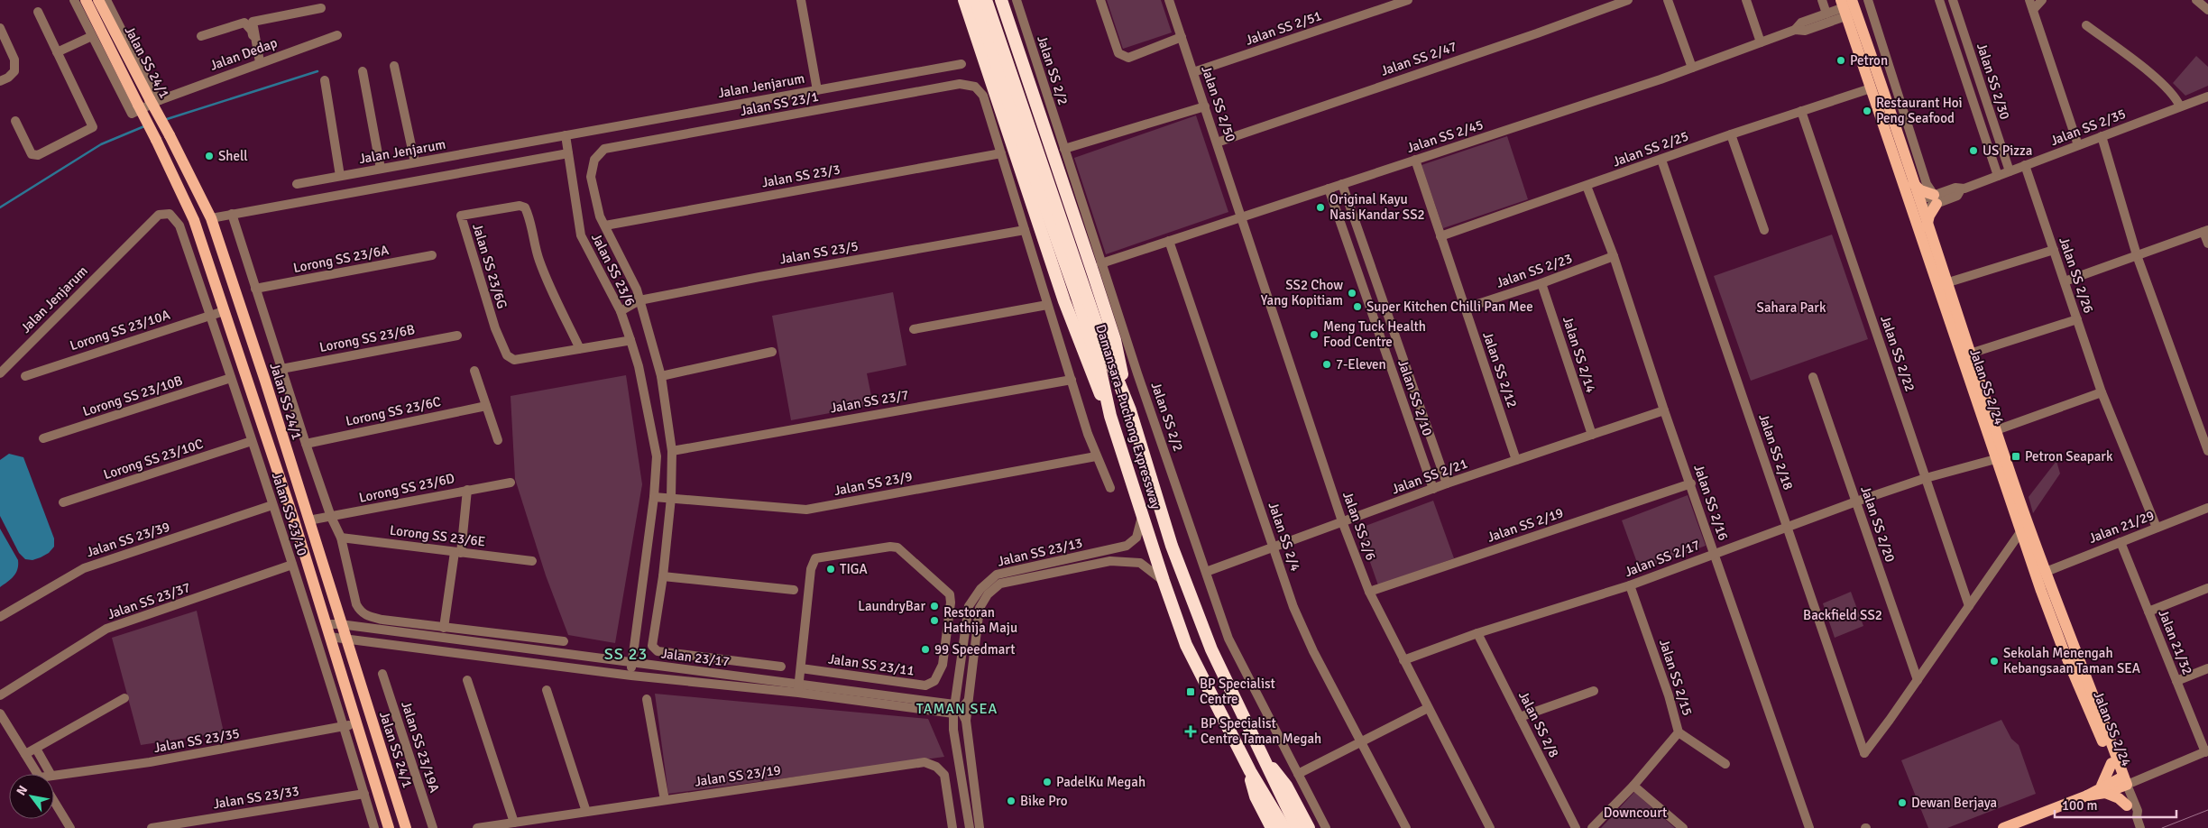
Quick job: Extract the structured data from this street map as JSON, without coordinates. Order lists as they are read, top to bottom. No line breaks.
{"streets":{"highway":["Damansara–Puchong Expressway"],"main road":["Jalan SS 24/1","Jalan SS 2/24"],"street":["Jalan SS 2/51","Jalan Dedap","Jalan SS 2/47","Jalan SS 2/2","Jalan SS 2/30","Jalan Jenjarum","Jalan SS 23/1","Jalan SS 2/50","Jalan SS 2/35","Jalan SS 2/45","Jalan SS 2/25","Jalan SS 23/3","Jalan SS 23/5","Lorong SS 23/6A","Jalan SS 23/6G","Jalan SS 23/6","Jalan SS 2/23","Jalan SS 2/26","Lorong SS 23/10A","Lorong SS 23/6B","Jalan SS 2/22","Jalan SS 2/14","Jalan SS 2/12","Lorong SS 23/10B","Jalan SS 2/10","Jalan SS 23/7","Lorong SS 23/6C","Jalan SS 2/18","Lorong SS 23/10C","Jalan SS 2/21","Jalan SS 23/9","Lorong SS 23/6D","Jalan SS 2/16","Jalan SS 23/10","Jalan SS 2/20","Jalan SS 2/19","Jalan SS 2/6","Jalan 21/29","Lorong SS 23/6E","Jalan SS 2/4","Jalan SS 23/39","Jalan SS 23/13","Jalan SS 2/17","Jalan SS 23/37","Jalan 21/32","Jalan 23/17","Jalan SS 23/11","Jalan SS 2/15","Jalan SS 2/8","Jalan SS 23/35","Jalan SS 23/19A","Jalan SS 23/19","Jalan SS 23/33"]},"crossings":[["Jalan SS 2/51","Jalan SS 2/50"],["Jalan Dedap","Jalan SS 24/1"],["Jalan SS 2/47","Jalan SS 2/50"],["Jalan SS 24/1","Lorong SS 23/10A"],["Jalan SS 24/1","Lorong SS 23/6D"],["Jalan SS 24/1","Jalan 23/17"],["Jalan SS 24/1","Jalan SS 23/35"],["Jalan SS 2/2","Jalan SS 2/45"],["Jalan SS 2/2","Jalan SS 2/21"],["Jalan SS 2/30","Jalan SS 2/35"],["Jalan Jenjarum","Jalan SS 23/10"],["Jalan SS 23/1","Jalan SS 23/3"],["Jalan SS 2/50","Jalan SS 2/45"],["Jalan SS 2/50","Jalan SS 2/6"],["Jalan SS 2/35","Jalan SS 2/26"],["Jalan SS 2/35","Jalan SS 2/24"],["Jalan SS 2/45","Jalan SS 2/12"],["Jalan SS 2/45","Jalan SS 2/24"],["Jalan SS 2/45","Jalan SS 2/10"],["Jalan SS 2/45","Jalan SS 2/6"],["Jalan SS 2/45","Jalan SS 2/4"],["Jalan SS 2/25","Jalan SS 2/22"],["Jalan SS 2/25","Jalan SS 2/12"],["Jalan SS 2/25","Jalan SS 2/24"],["Jalan SS 2/25","Jalan SS 2/18"],["Jalan SS 2/25","Jalan SS 2/16"],["Jalan SS 23/5","Jalan SS 23/6"],["Jalan SS 23/6G","Jalan SS 23/6"],["Jalan SS 23/6","Jalan SS 23/9"],["Jalan SS 23/6","Jalan 23/17"],["Jalan SS 2/23","Jalan SS 2/14"],["Jalan SS 2/23","Jalan SS 2/12"],["Jalan SS 2/23","Jalan SS 2/16"],["Jalan SS 2/26","Jalan 21/29"],["Lorong SS 23/10A","Jalan SS 23/10"],["Jalan SS 2/22","Jalan SS 2/17"],["Jalan SS 2/14","Jalan SS 2/21"],["Jalan SS 2/12","Jalan SS 2/21"],["Jalan SS 2/24","Jalan 21/29"],["Jalan SS 2/24","Jalan SS 2/17"],["Lorong SS 23/10B","Jalan SS 23/10"],["Jalan SS 2/10","Jalan SS 2/21"],["Damansara–Puchong Expressway","Jalan SS 23/13"],["Jalan SS 2/18","Jalan SS 2/20"],["Jalan SS 2/18","Jalan SS 2/17"],["Lorong SS 23/10C","Jalan SS 23/10"],["Jalan SS 2/21","Jalan SS 2/16"],["Jalan SS 2/21","Jalan SS 2/6"],["Jalan SS 2/21","Jalan SS 2/4"],["Jalan SS 2/16","Jalan SS 2/19"],["Jalan SS 2/16","Jalan SS 2/17"],["Jalan SS 23/10","Jalan SS 23/39"],["Jalan SS 23/10","Jalan SS 23/37"],["Jalan SS 23/10","Jalan SS 23/35"],["Jalan SS 23/10","Jalan SS 23/33"],["Jalan SS 2/20","Jalan SS 2/17"],["Jalan SS 2/19","Jalan SS 2/6"],["Jalan SS 2/6","Jalan SS 2/17"],["Jalan 21/29","Jalan 21/32"],["Jalan SS 23/13","Jalan 23/17"],["Jalan SS 2/17","Jalan SS 2/15"],["Jalan SS 2/17","Jalan SS 2/8"],["Jalan 23/17","Jalan SS 23/11"]],"districts":["SS 23","TAMAN SEA"],"parks":["Sahara Park","Backfield SS2","Downcourt"],"places":{"other":["Petron","Restaurant Hoi Peng Seafood","US Pizza","Shell","Original Kayu Nasi Kandar SS2","SS2 Chow Yang Kopitiam","Super Kitchen Chilli Pan Mee","Meng Tuck Health Food Centre","7-Eleven","TIGA","LaundryBar","Restoran Hathija Maju","99 Speedmart","Sekolah Menengah Kebangsaan Taman SEA","PadelKu Megah","Bike Pro","Dewan Berjaya"],"transit":["Petron Seapark","BP Specialist Centre"],"health":["BP Specialist Centre Taman Megah"]},"scale_bar":"100 m","north":"top left"}
